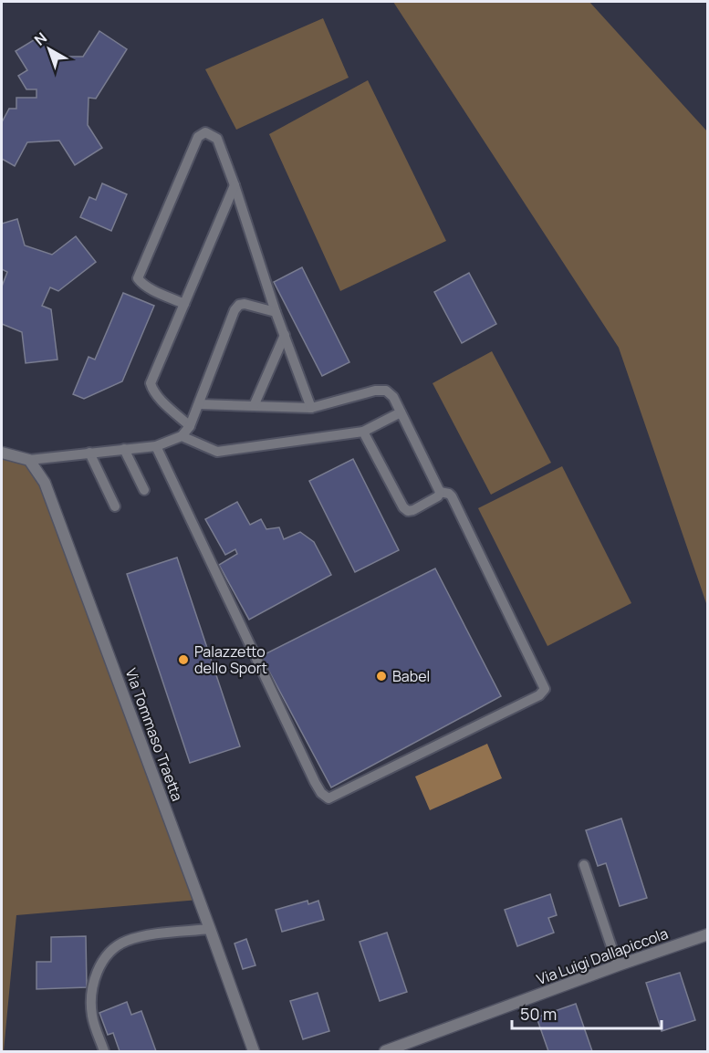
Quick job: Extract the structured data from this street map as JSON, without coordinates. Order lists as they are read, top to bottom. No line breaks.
{"streets":{"street":["Via Tommaso Traetta","Via Luigi Dallapiccola"]},"places":["Palazzetto dello Sport","Babel"],"scale_bar":"50 m","north":"top left"}
